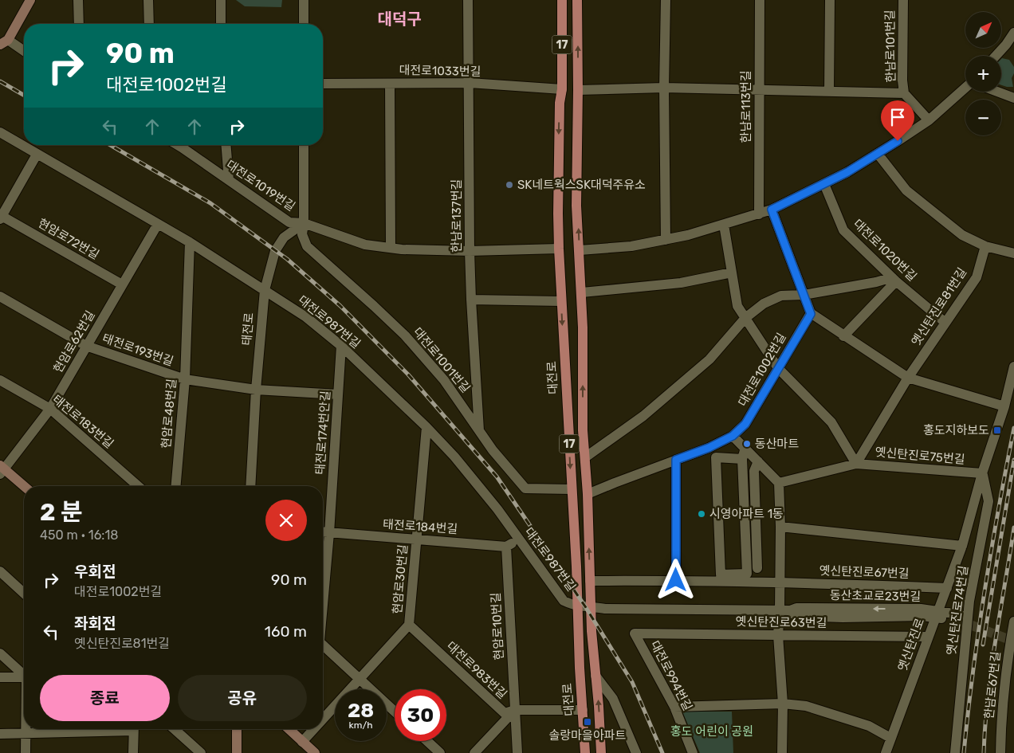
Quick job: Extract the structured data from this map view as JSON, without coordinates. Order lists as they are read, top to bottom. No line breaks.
{"streets":{"main road":["17","대전로"],"street":["한남로101번길","대전로1033번길","한남로113번길","대전로1019번길","한남로137번길","현암로72번길","대전로1020번길","옛신탄진로81번길","대전로987번길","태전로","현암로62번길","태전로193번길","대전로1001번길","대전로1002번길","현암로48번길","태전로183번길","태전로174번안길","옛신탄진로75번길","태전로184번길","옛신탄진로67번길","현암로30번길","동산초교로23번길","옛신탄진로74번길","옛신탄진로63번길","현암로10번길","옛신탄진로","대전로983번길","대전로994번길","한남로67번길"]},"crossings":[["대전로1033번길","한남로137번길"],["대전로1033번길","대전로"],["대전로1019번길","한남로137번길"],["대전로1019번길","태전로"],["대전로1019번길","대전로1001번길"],["대전로1019번길","대전로"],["한남로137번길","대전로1001번길"],["현암로72번길","대전로987번길"],["현암로72번길","현암로62번길"],["대전로1020번길","옛신탄진로81번길"],["옛신탄진로81번길","옛신탄진로75번길"],["대전로987번길","태전로"],["대전로987번길","현암로62번길"],["대전로987번길","대전로"],["대전로987번길","현암로48번길"],["대전로987번길","태전로174번안길"],["대전로987번길","현암로30번길"],["대전로987번길","동산초교로23번길"],["태전로","태전로193번길"],["태전로","대전로1001번길"],["현암로62번길","태전로193번길"],["현암로62번길","태전로183번길"],["태전로193번길","현암로48번길"],["대전로1001번길","대전로"],["대전로","동산초교로23번길"],["대전로","대전로983번길"],["태전로174번안길","태전로184번길"],["옛신탄진로75번길","옛신탄진로74번길"],["옛신탄진로75번길","옛신탄진로"],["태전로184번길","현암로30번길"],["태전로184번길","현암로10번길"],["옛신탄진로67번길","옛신탄진로"],["현암로30번길","대전로983번길"],["동산초교로23번길","옛신탄진로"],["옛신탄진로74번길","옛신탄진로"],["옛신탄진로63번길","옛신탄진로"],["옛신탄진로63번길","대전로994번길"],["현암로10번길","대전로983번길"]],"districts":["대덕구"],"parks":["홍도 어린이 공원"],"places":{"other":["SK네트웍스SK대덕주유소","동산마트","시영아파트 1동"],"transit":["홍도지하보도","솔랑마을아파트"]},"north":"top right","page":{"map_buttons":["+","−"],"turn":["90 m","대전로1002번길"],"heading":["2 분","450 m · 16:18"],"list":[{"name":"우회전","note":"대전로1002번길","value":"90 m"},{"name":"좌회전","note":"옛신탄진로81번길","value":"160 m"}],"buttons":["종료","공유"],"speed":"28 km/h","limit":"30"}}
